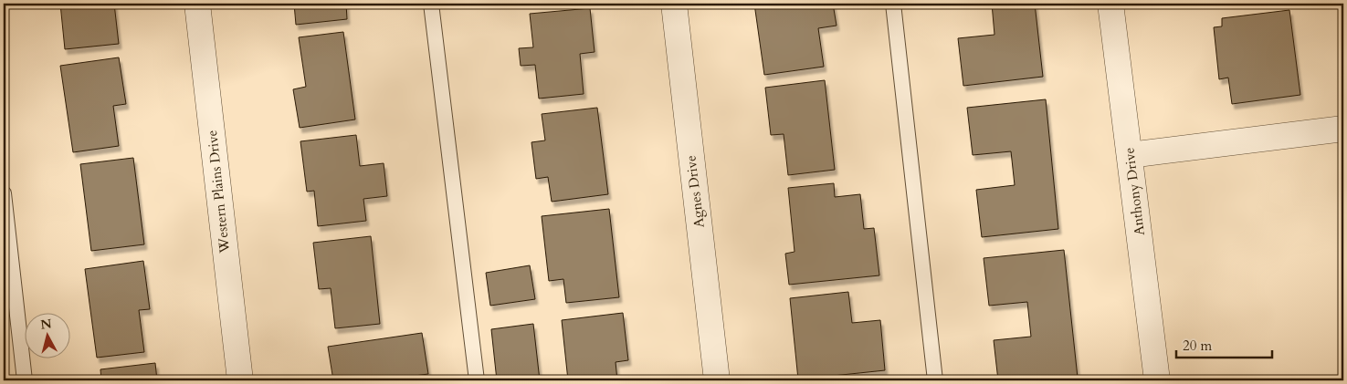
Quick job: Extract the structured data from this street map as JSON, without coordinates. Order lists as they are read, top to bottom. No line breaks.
{"streets":{"street":["Western Plains Drive","Agnes Drive","Anthony Drive"]},"scale_bar":"20 m","north":"top"}
